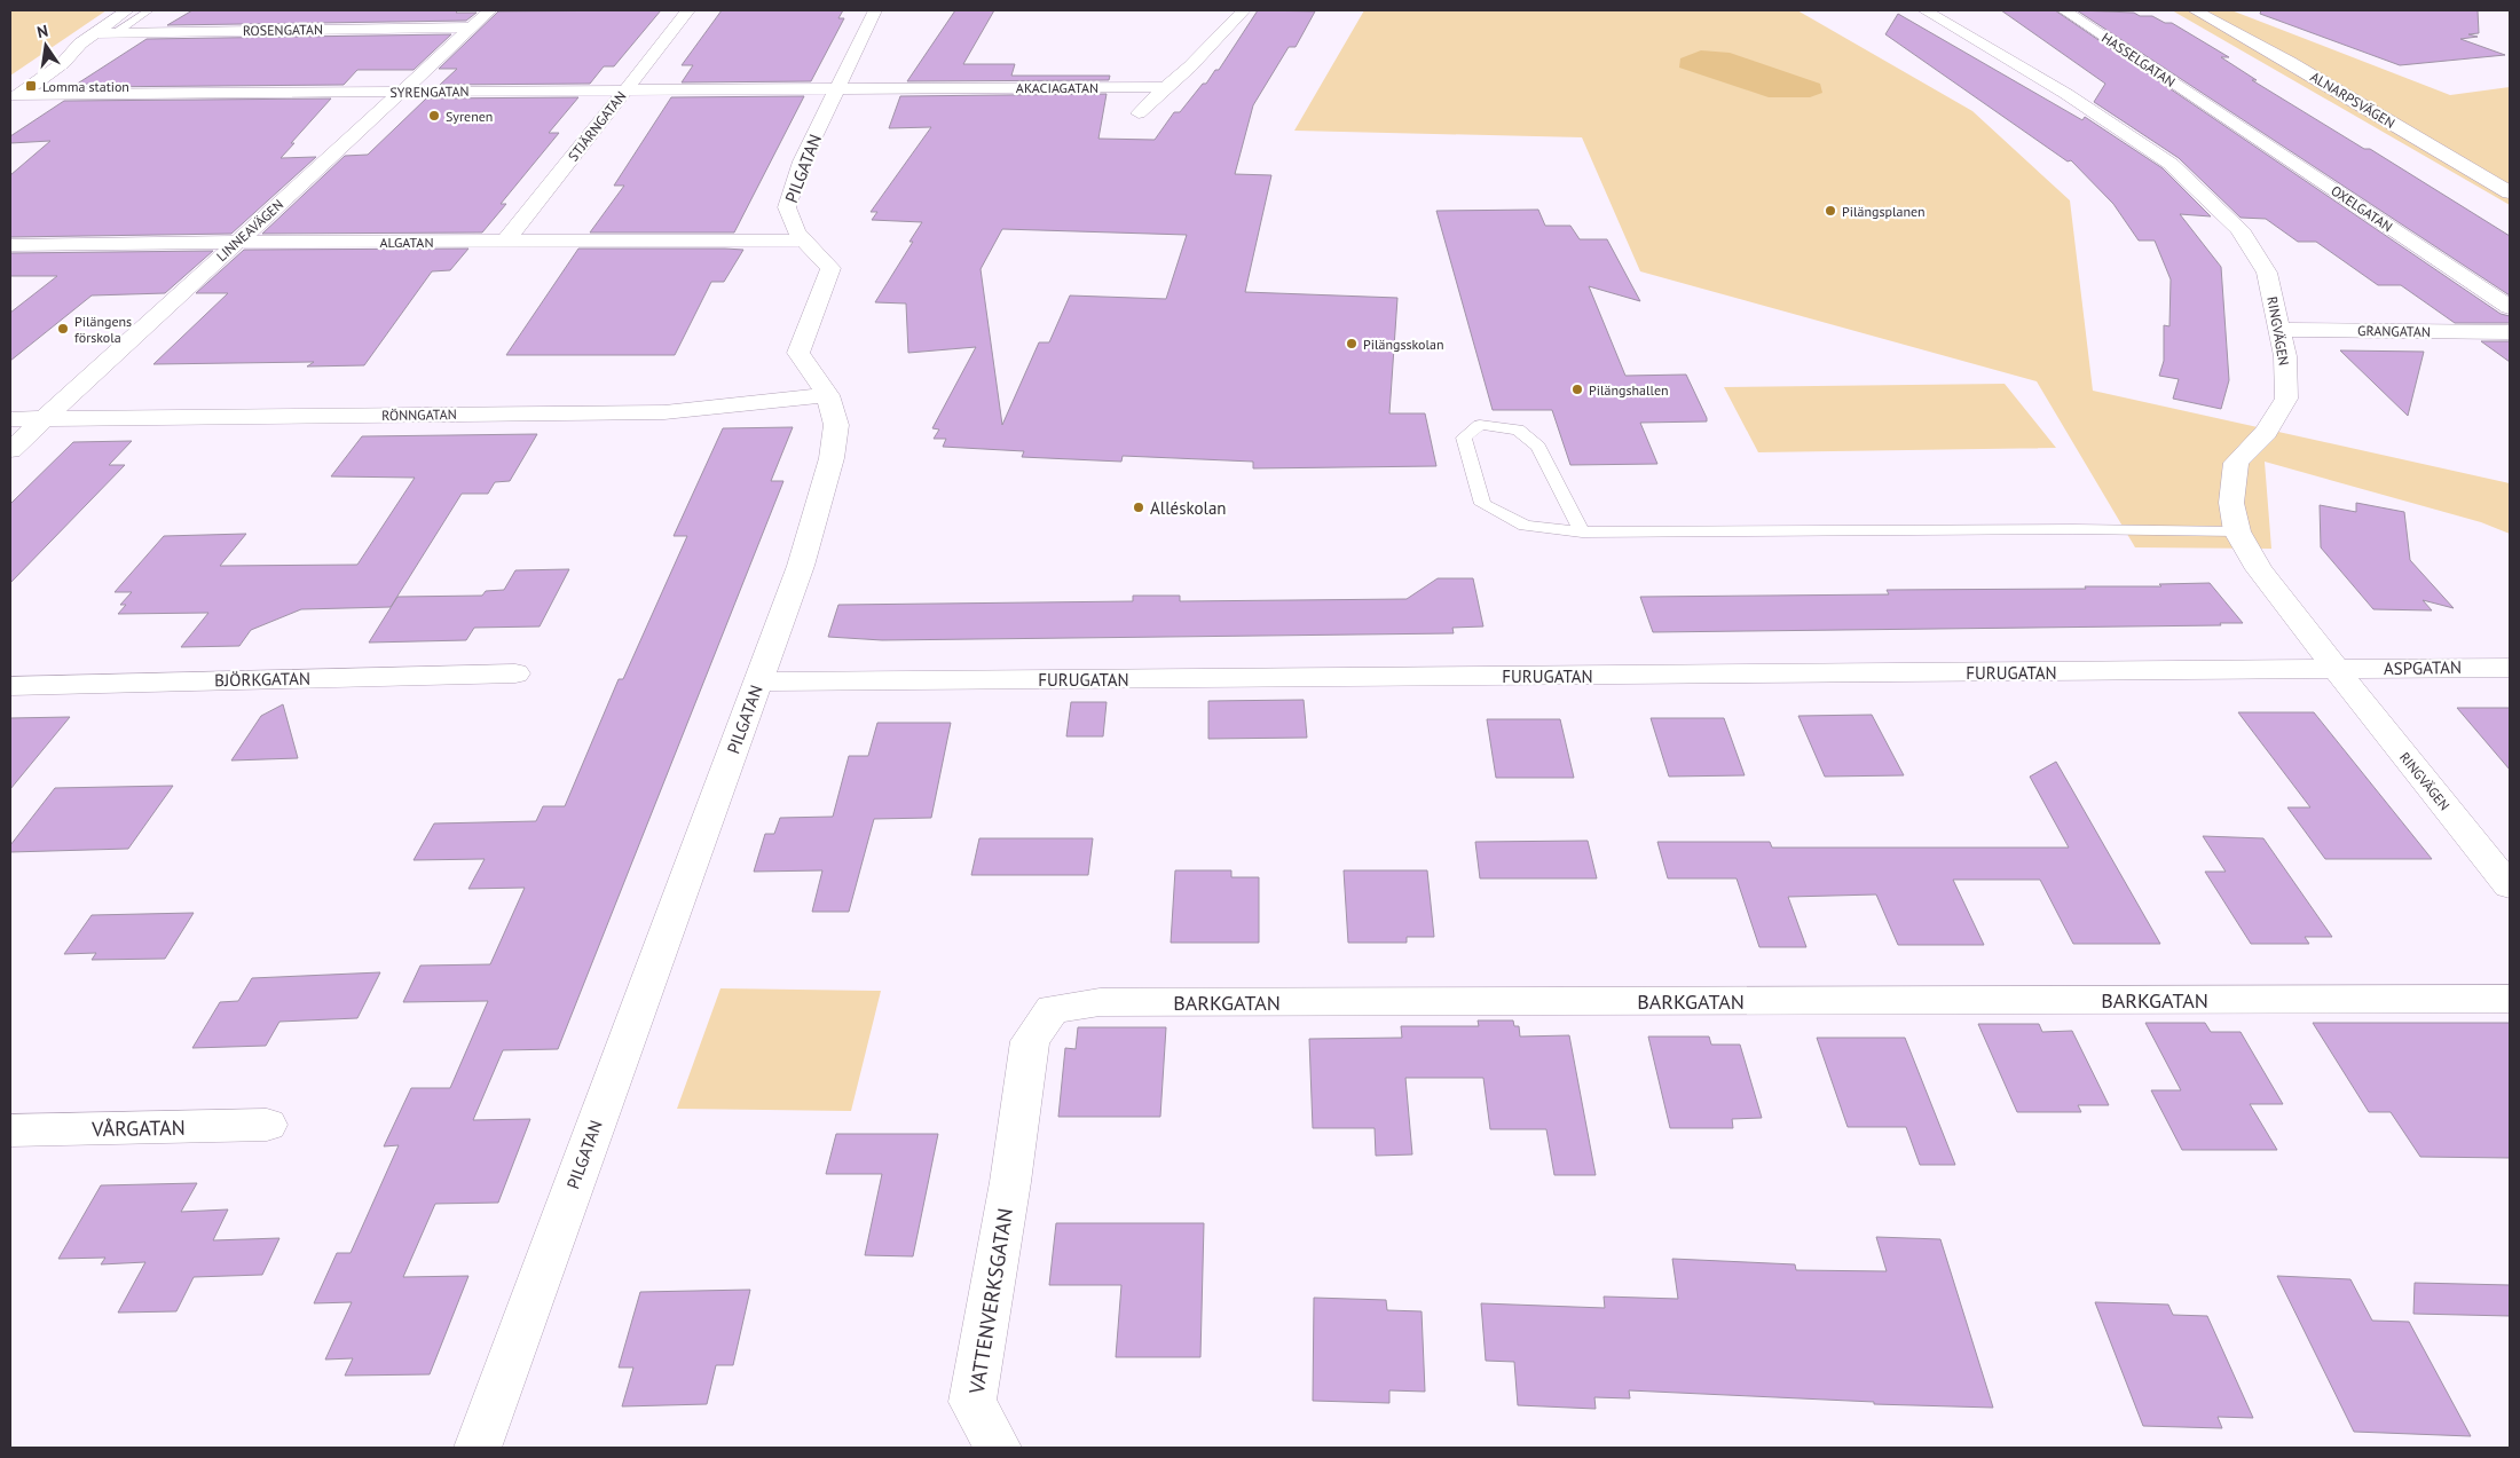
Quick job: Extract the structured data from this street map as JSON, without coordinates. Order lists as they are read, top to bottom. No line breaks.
{"streets":{"street":["ROSENGATAN","HASSELGATAN","AKACIAGATAN","SYRENGATAN","ALNARPSVÄGEN","STJÄRNGATAN","PILGATAN","OXELGATAN","LINNEAVÄGEN","ALGATAN","RINGVÄGEN","GRANGATAN","RÖNNGATAN","ASPGATAN","FURUGATAN","BJÖRKGATAN","BARKGATAN","VÅRGATAN","VATTENVERKSGATAN"]},"crossings":[["ROSENGATAN","LINNEAVÄGEN"],["HASSELGATAN","OXELGATAN"],["AKACIAGATAN","SYRENGATAN"],["AKACIAGATAN","PILGATAN"],["SYRENGATAN","STJÄRNGATAN"],["SYRENGATAN","PILGATAN"],["SYRENGATAN","LINNEAVÄGEN"],["STJÄRNGATAN","ALGATAN"],["PILGATAN","ALGATAN"],["PILGATAN","RÖNNGATAN"],["PILGATAN","FURUGATAN"],["LINNEAVÄGEN","ALGATAN"],["LINNEAVÄGEN","RÖNNGATAN"],["RINGVÄGEN","GRANGATAN"],["RINGVÄGEN","ASPGATAN"],["RINGVÄGEN","FURUGATAN"],["ASPGATAN","FURUGATAN"],["BARKGATAN","VATTENVERKSGATAN"]],"places":{"transit":["Lomma station"],"other":["Syrenen","Pilängsplanen","Pilängens förskola","Pilängsskolan","Pilängshallen","Alléskolan"]},"north":"top"}
